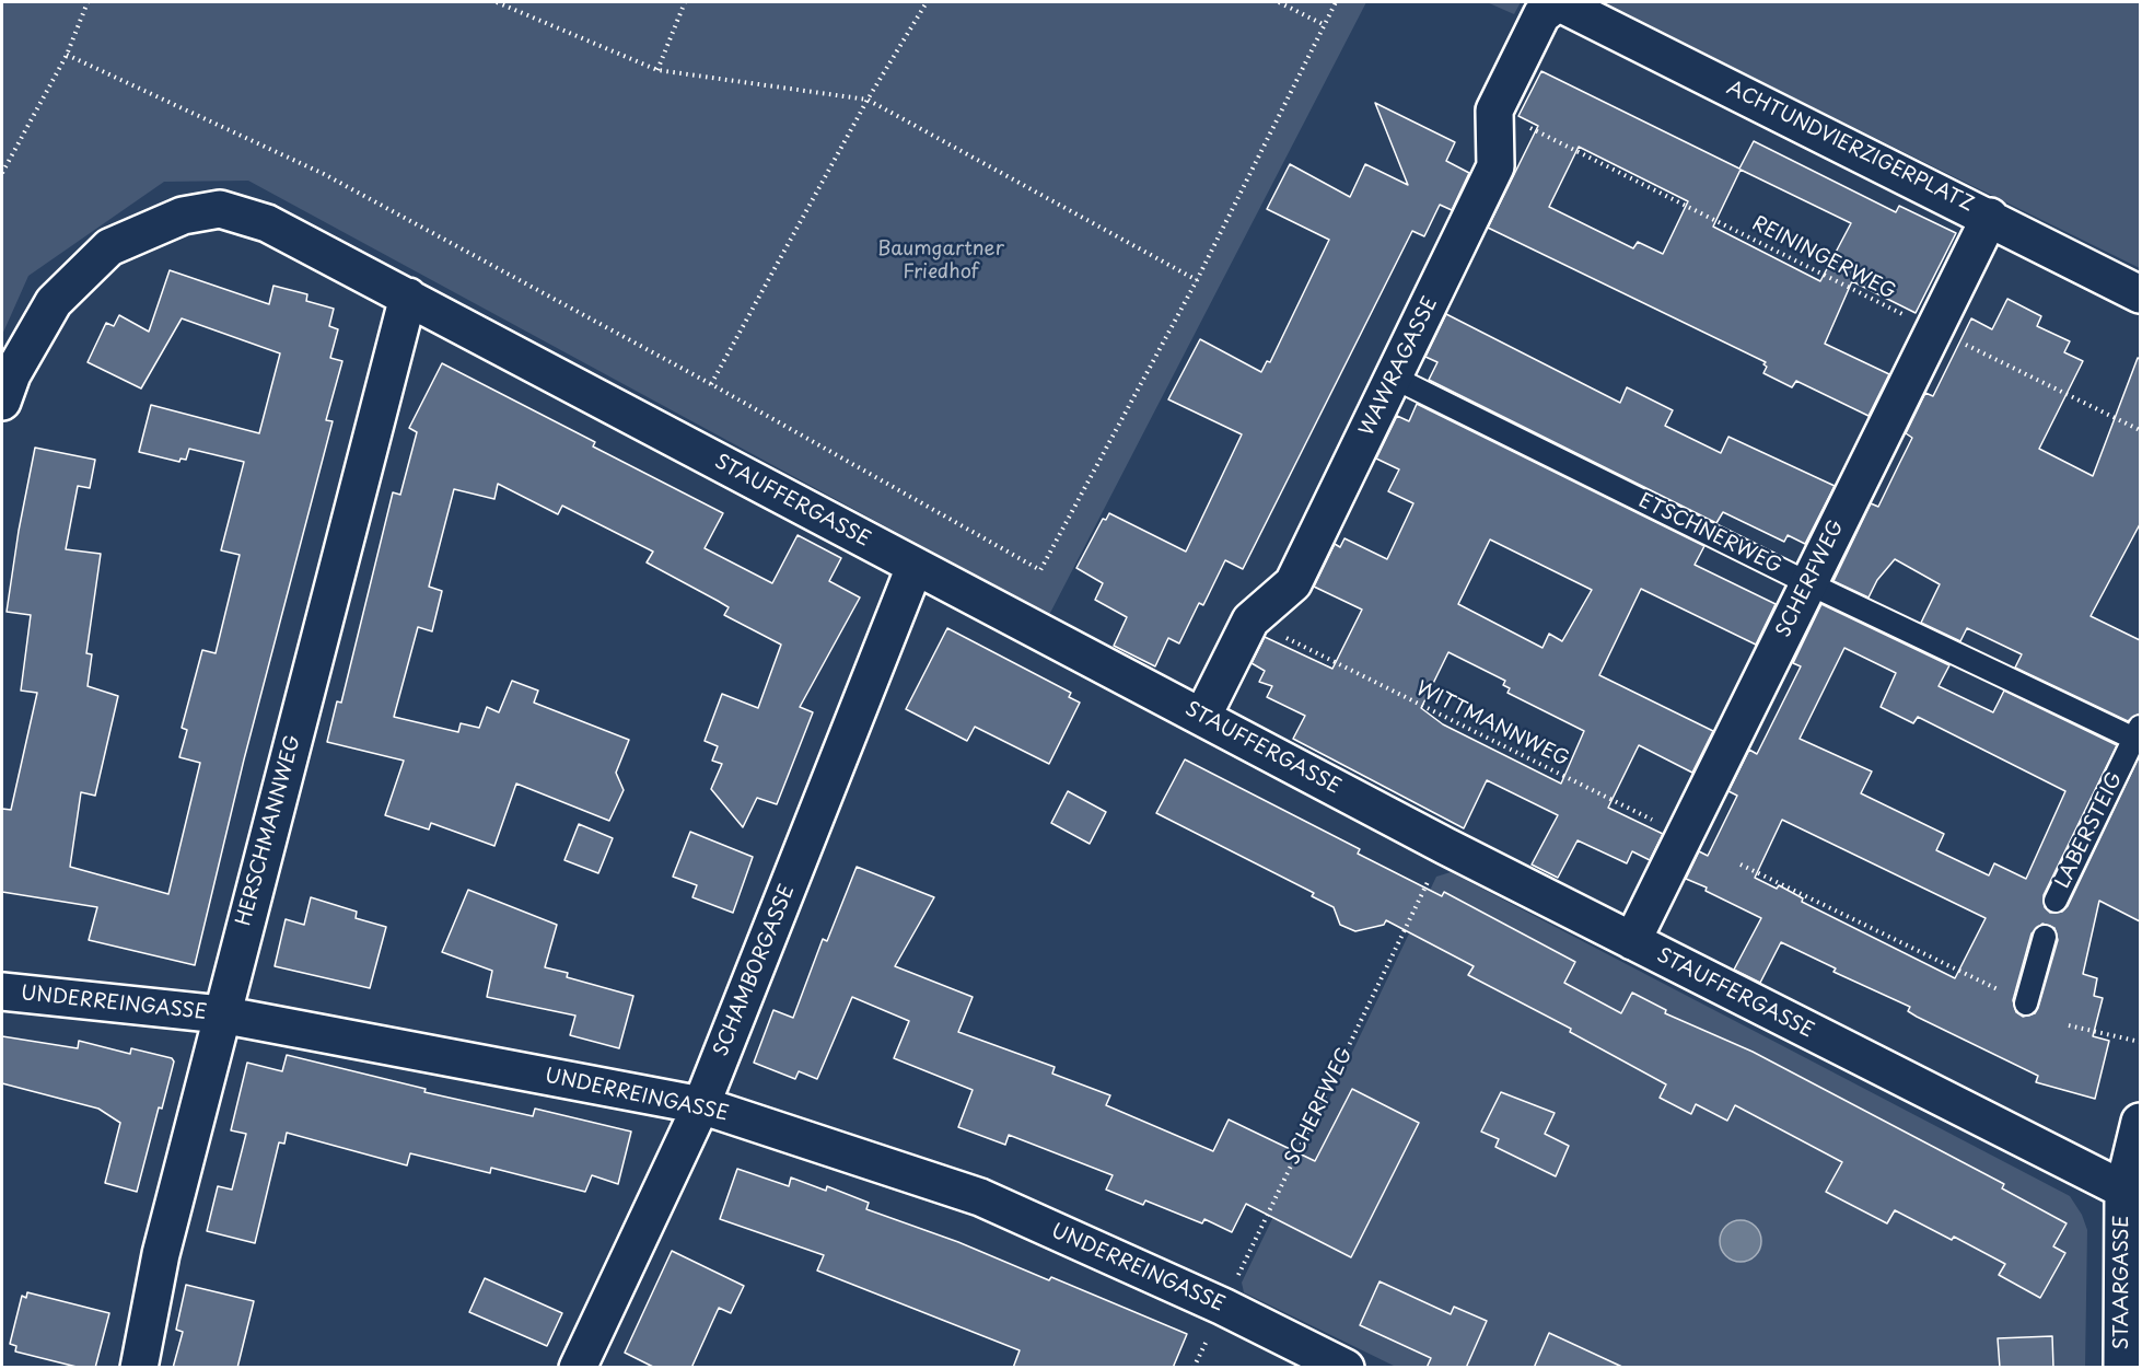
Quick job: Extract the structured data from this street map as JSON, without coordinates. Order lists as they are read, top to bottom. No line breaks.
{"streets":{"street":["ACHTUNDVIERZIGERPLATZ","WAWRAGASSE","STAUFFERGASSE","SCHERFWEG","HERSCHMANNWEG","SCHAMBORGASSE","UNDERREINGASSE","STAARGASSE"],"lane":["ETSCHNERWEG","LABERSTEIG"],"path":["REININGERWEG","WITTMANNWEG"]},"crossings":[["ACHTUNDVIERZIGERPLATZ","WAWRAGASSE"],["ACHTUNDVIERZIGERPLATZ","SCHERFWEG"],["REININGERWEG","WAWRAGASSE"],["REININGERWEG","SCHERFWEG"],["WAWRAGASSE","STAUFFERGASSE"],["WAWRAGASSE","ETSCHNERWEG"],["WAWRAGASSE","WITTMANNWEG"],["STAUFFERGASSE","SCHERFWEG"],["STAUFFERGASSE","HERSCHMANNWEG"],["STAUFFERGASSE","SCHAMBORGASSE"],["STAUFFERGASSE","STAARGASSE"],["ETSCHNERWEG","SCHERFWEG"],["ETSCHNERWEG","LABERSTEIG"],["SCHERFWEG","WITTMANNWEG"],["SCHERFWEG","UNDERREINGASSE"],["HERSCHMANNWEG","UNDERREINGASSE"],["SCHAMBORGASSE","UNDERREINGASSE"]],"parks":["Baumgartner Friedhof"]}
